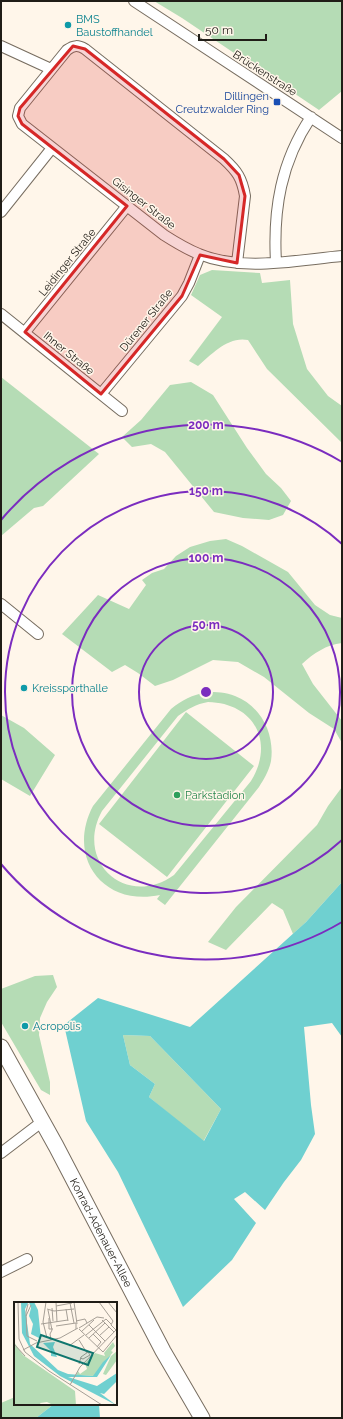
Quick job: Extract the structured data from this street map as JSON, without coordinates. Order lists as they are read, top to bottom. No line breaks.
{"streets":{"street":["Brückenstraße","Gisinger Straße","Leidinger Straße","Dürener Straße","Ihner Straße","Konrad-Adenauer-Allee"]},"crossings":[["Gisinger Straße","Leidinger Straße"],["Gisinger Straße","Dürener Straße"],["Leidinger Straße","Ihner Straße"],["Dürener Straße","Ihner Straße"]],"places":{"other":["BMS Baustoffhandel","Kreissporthalle","Parkstadion","Acropolis"],"transit":["Dillingen Creutzwalder Ring"]},"scale_bar":"50 m","rings":["200 m","150 m","100 m","50 m"]}
